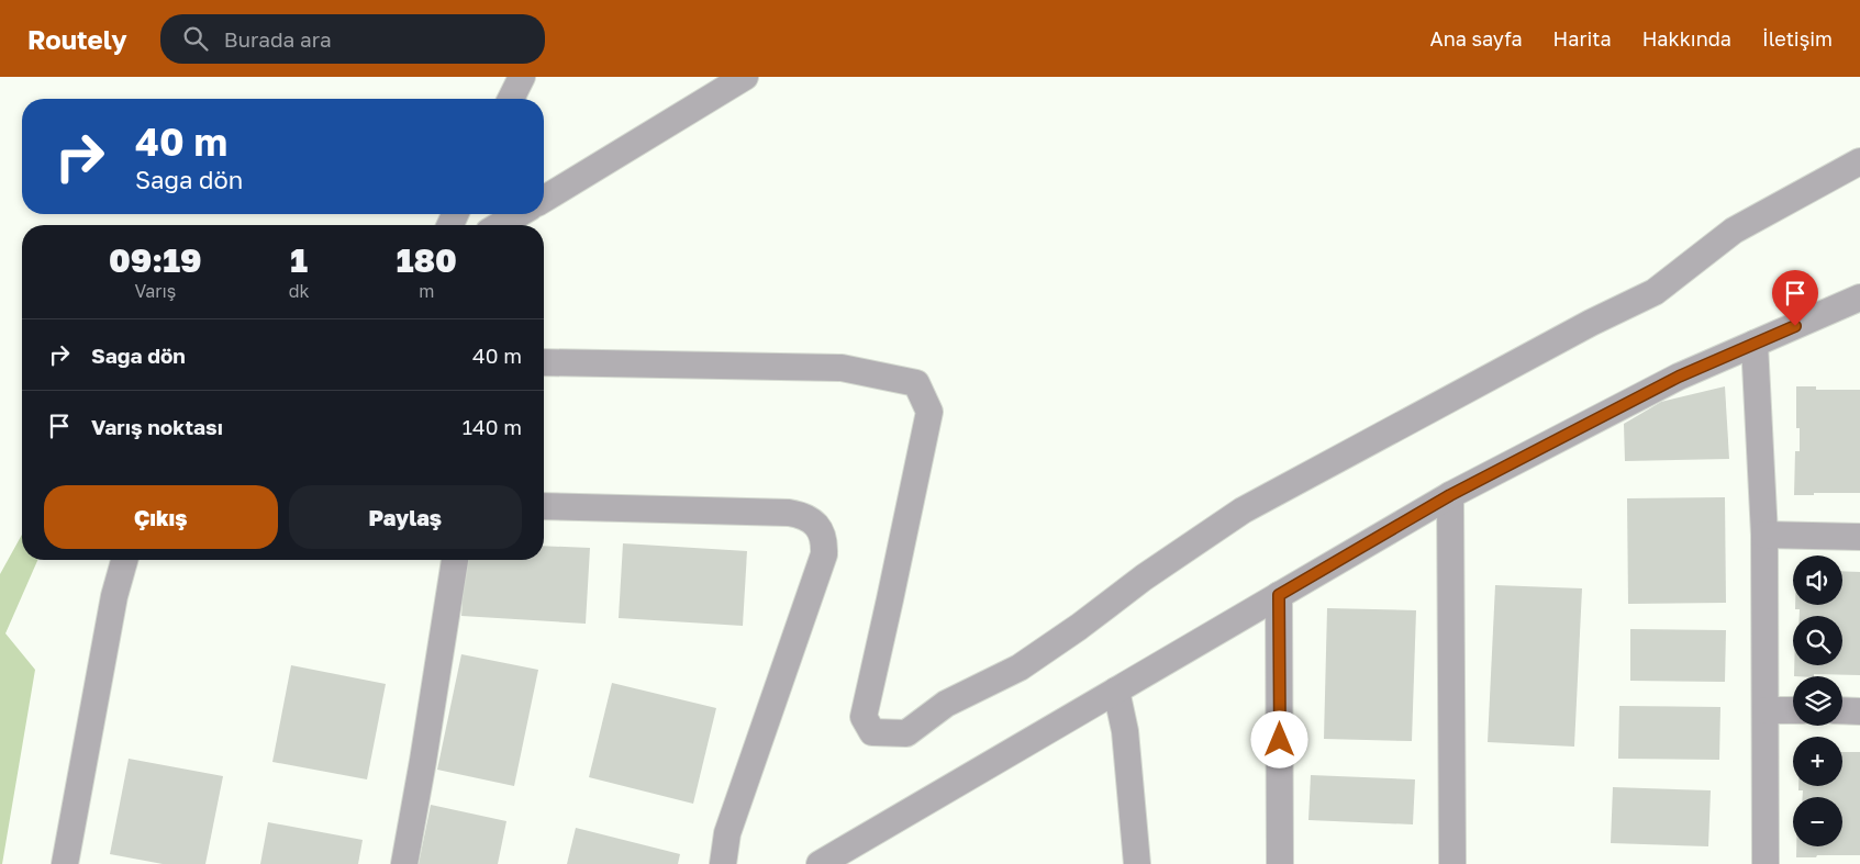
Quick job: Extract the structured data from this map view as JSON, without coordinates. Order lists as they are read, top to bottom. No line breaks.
{"page":{"header":"Routely","search":"Burada ara","nav":["Ana sayfa","Harita","Hakkında","İletişim"],"turn":["40 m","Sağa dön"],"eta":["09:19","Varış","1","dk","180","m"],"list":[{"name":"Sağa dön","value":"40 m"},{"name":"Varış noktası","value":"140 m"}],"buttons":["Çıkış","Paylaş"],"map_buttons":["+","−"]}}
